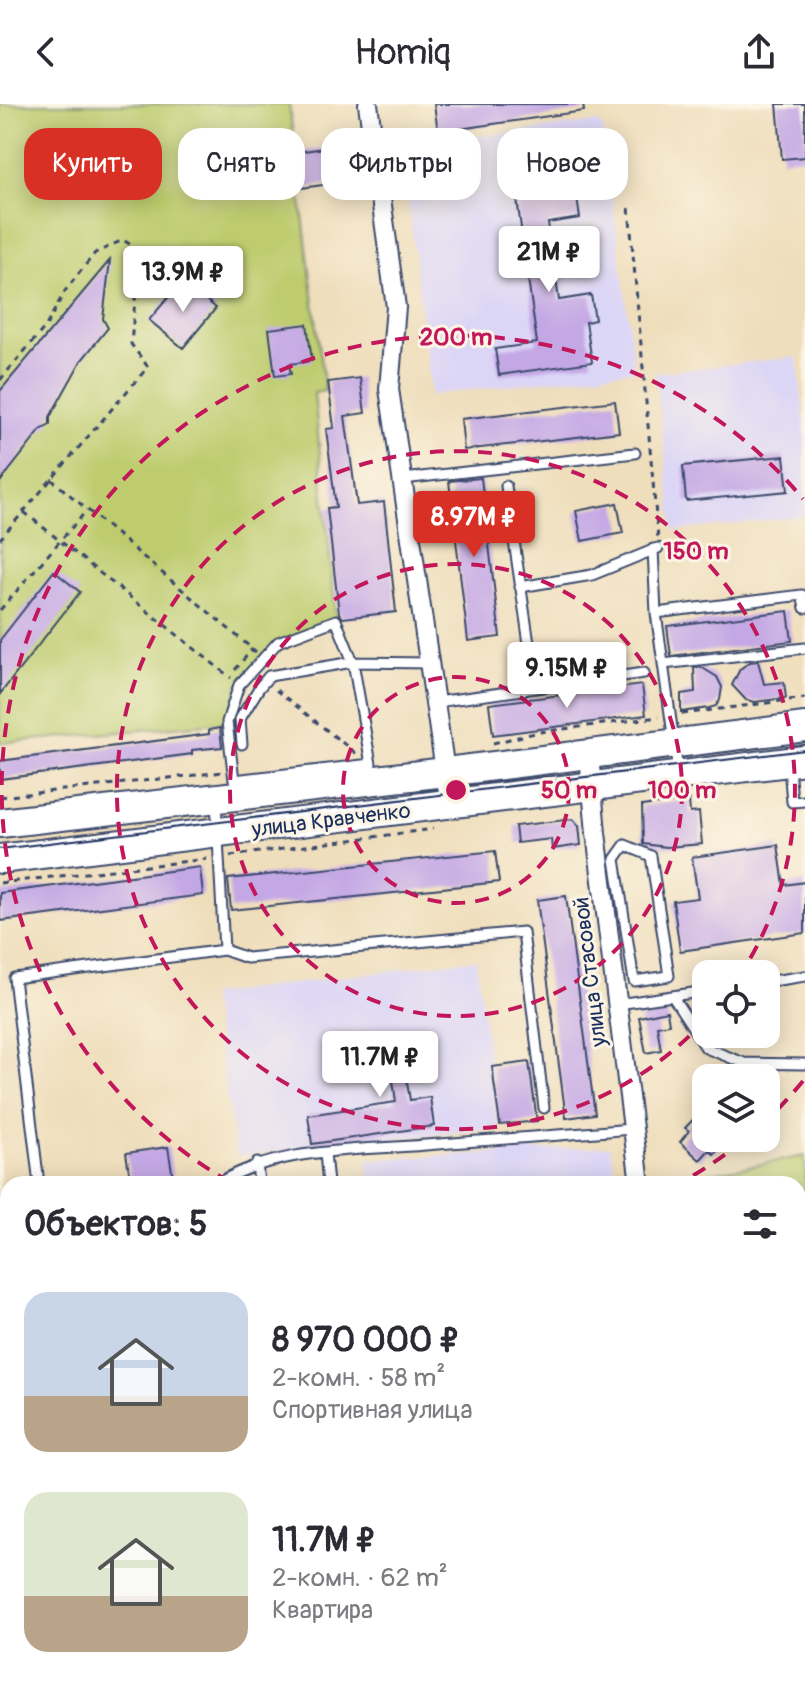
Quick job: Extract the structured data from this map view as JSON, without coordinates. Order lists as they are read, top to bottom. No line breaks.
{"streets":{"main road":["улица Кравченко"],"street":["улица Стасовой"]},"crossings":[["улица Кравченко","улица Стасовой"]],"page":{"header":"Homiq","chip":["Купить","Снять","Фильтры","Новое"],"price":["21M ₽","13.9M ₽","8.97M ₽","9.15M ₽","11.7M ₽"],"heading":"Объектов: 5","list":[{"name":"8 970 000 ₽","note":"2-комн. · 58 m² · Спортивная улица"},{"name":"11.7M ₽","note":"2-комн. · 62 m² · Квартира"}]},"rings":["200 m","150 m","50 m","100 m"]}
